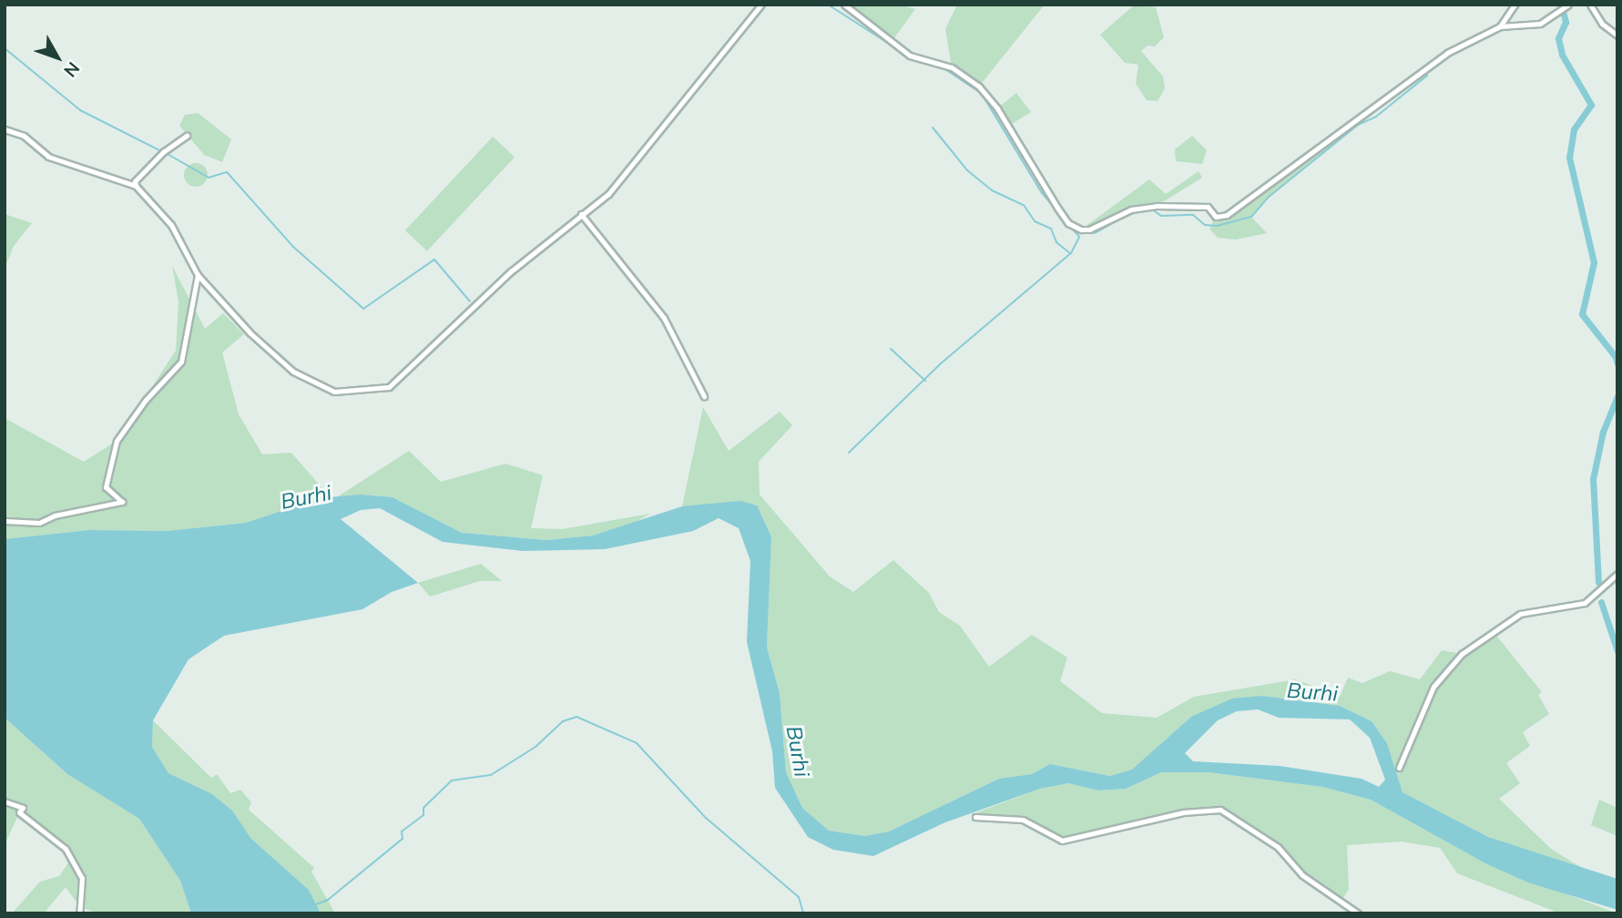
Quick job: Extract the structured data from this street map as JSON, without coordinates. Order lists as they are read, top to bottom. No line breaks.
{"water":["Burhi"],"north":"bottom right"}
